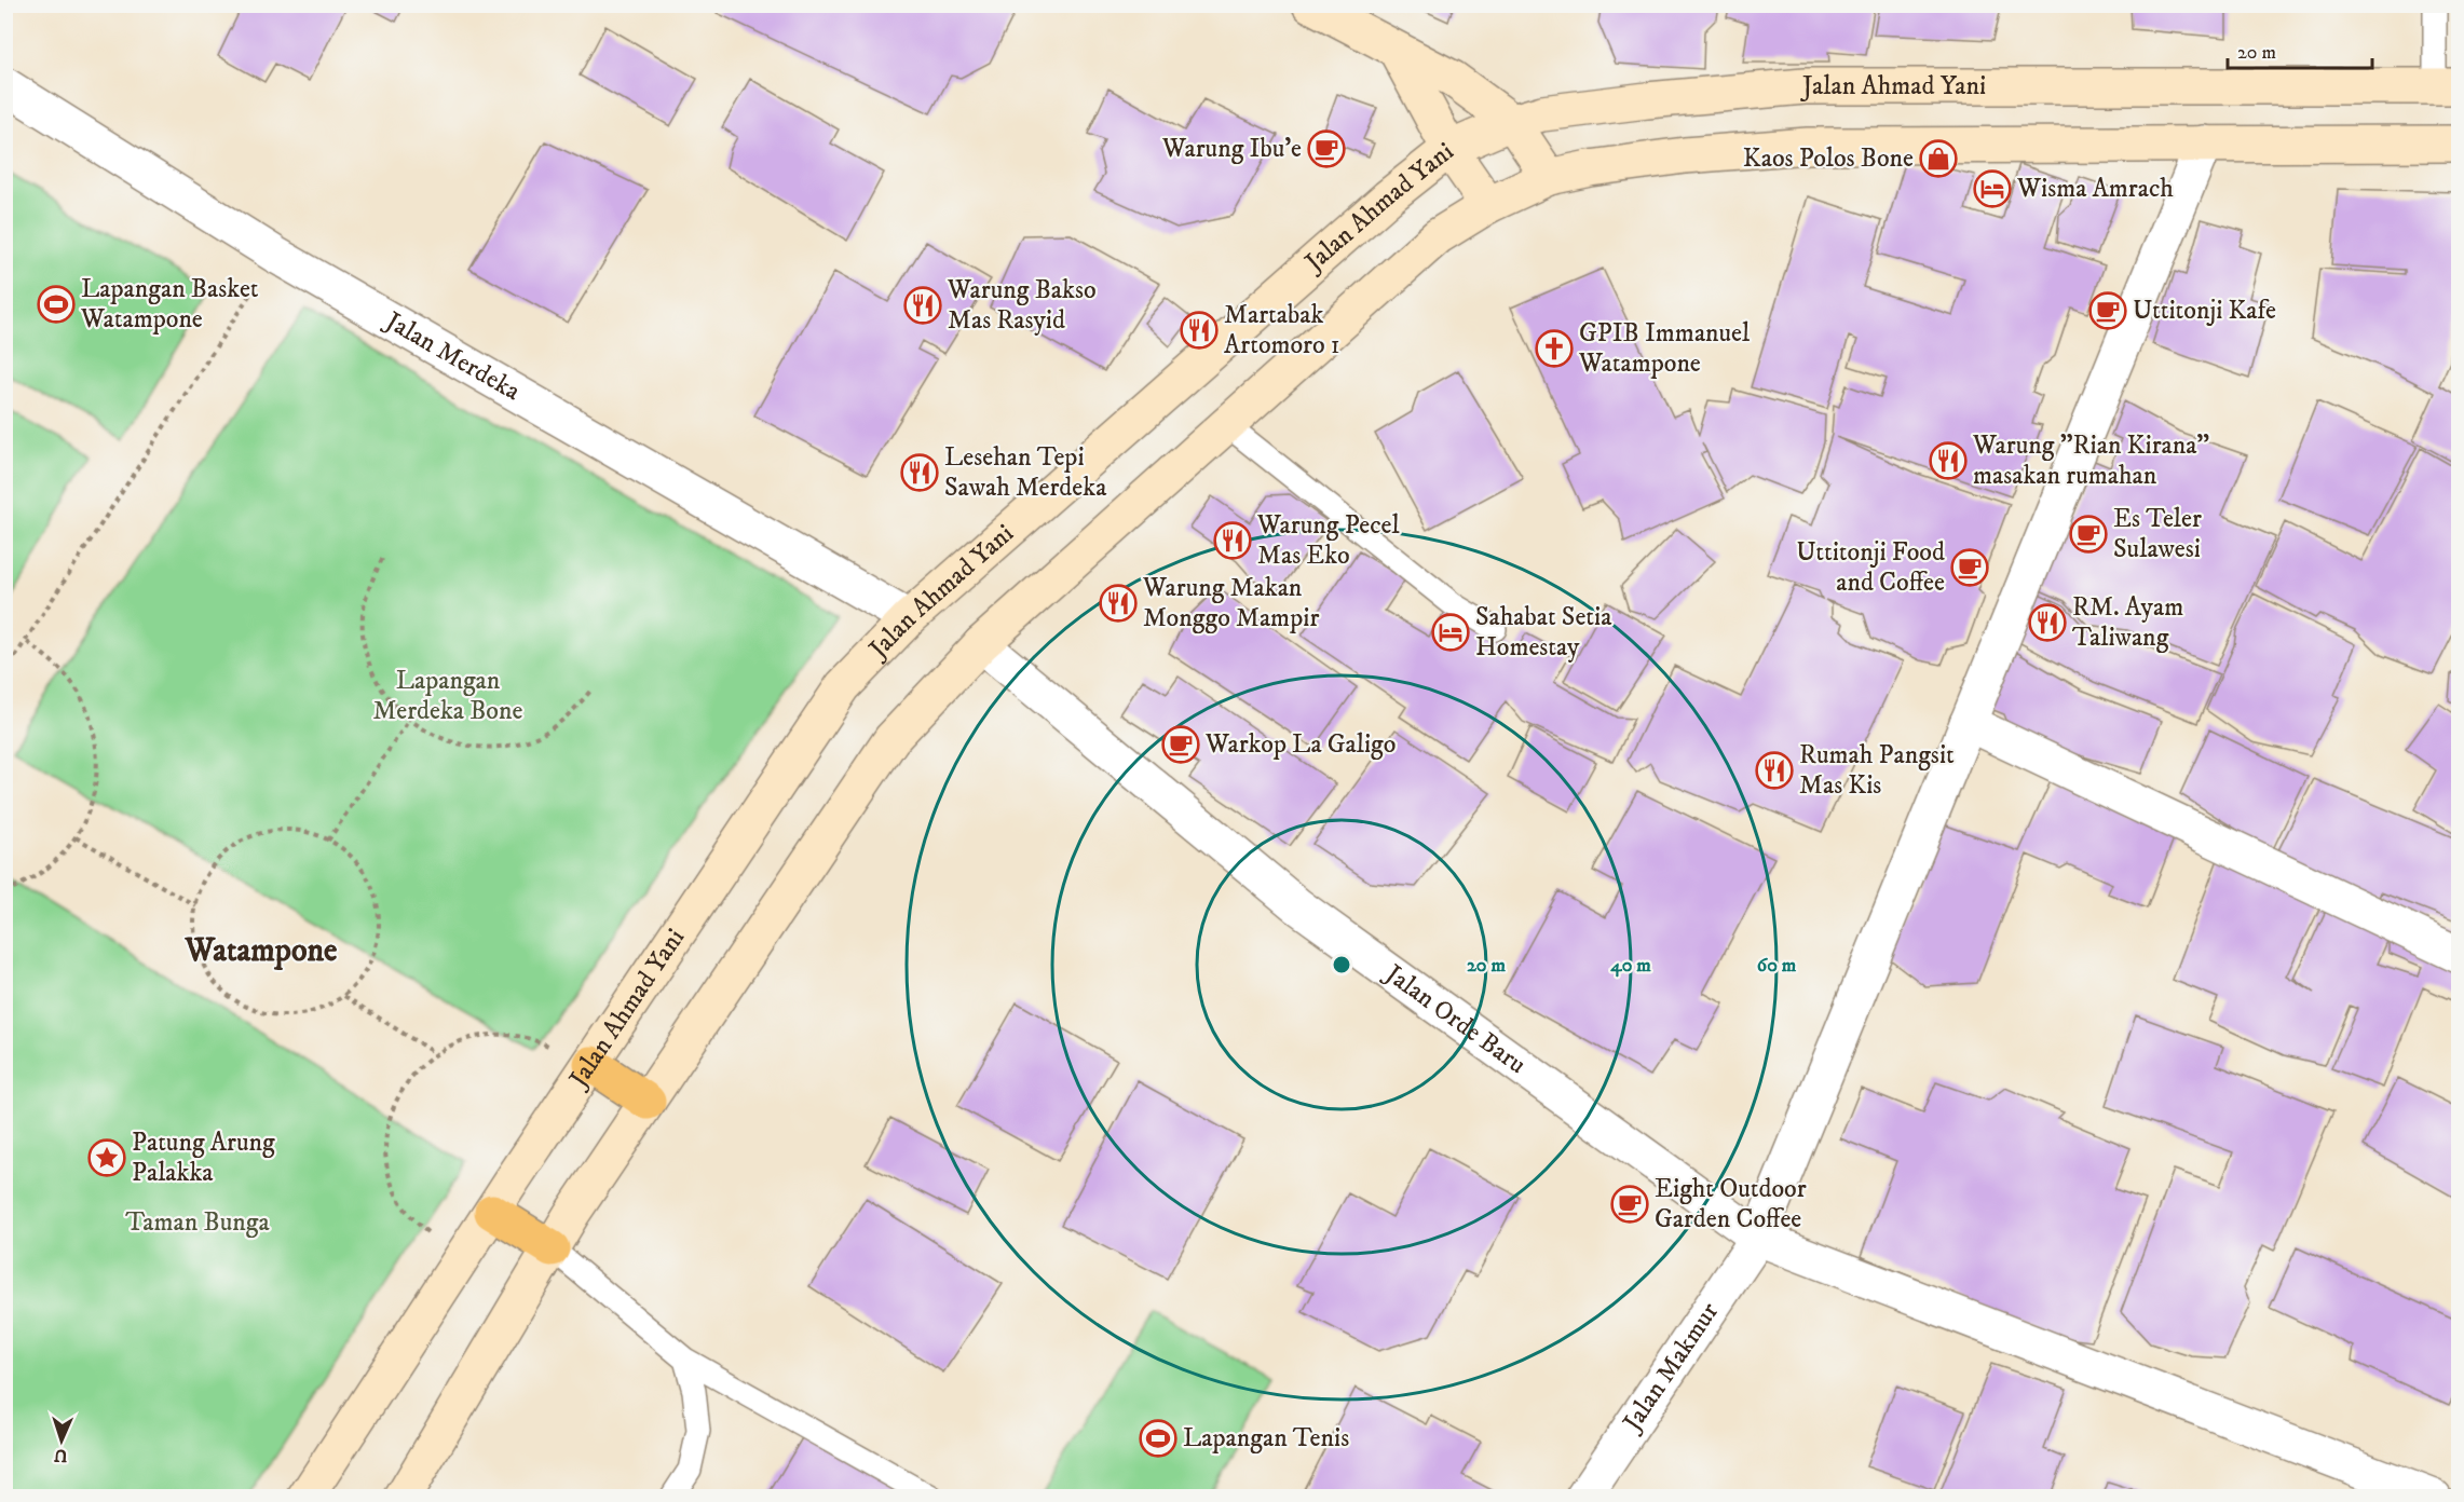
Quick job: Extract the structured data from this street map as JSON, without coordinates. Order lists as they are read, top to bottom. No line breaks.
{"streets":{"main road":["Jalan Ahmad Yani"],"street":["Jalan Merdeka","Jalan Orde Baru","Jalan Makmur"]},"crossings":[["Jalan Ahmad Yani","Jalan Merdeka"],["Jalan Orde Baru","Jalan Makmur"]],"districts":["Watampone"],"parks":["Lapangan Merdeka Bone","Taman Bunga"],"places":{"cafe":["Warung Ibu'e","Uttitonji Kafe","Es Teler Sulawesi","Uttitonji Food and Coffee","Warkop La Galigo","Eight Outdoor Garden Coffee"],"shop":["Kaos Polos Bone"],"hotel":["Wisma Amrach","Sahabat Setia Homestay"],"sports":["Lapangan Basket Watampone","Lapangan Tenis"],"restaurant":["Warung Bakso Mas Rasyid","Martabak Artomoro 1","Warung \"Rian Kirana\" masakan rumahan","Lesehan Tepi Sawah Merdeka","Warung Pecel Mas Eko","Warung Makan Monggo Mampir","RM. Ayam Taliwang","Rumah Pangsit Mas Kis"],"church":["GPIB Immanuel Watampone"],"place":["Patung Arung Palakka"]},"scale_bar":"20 m","north":"bottom","rings":["20 m","40 m","60 m"]}
